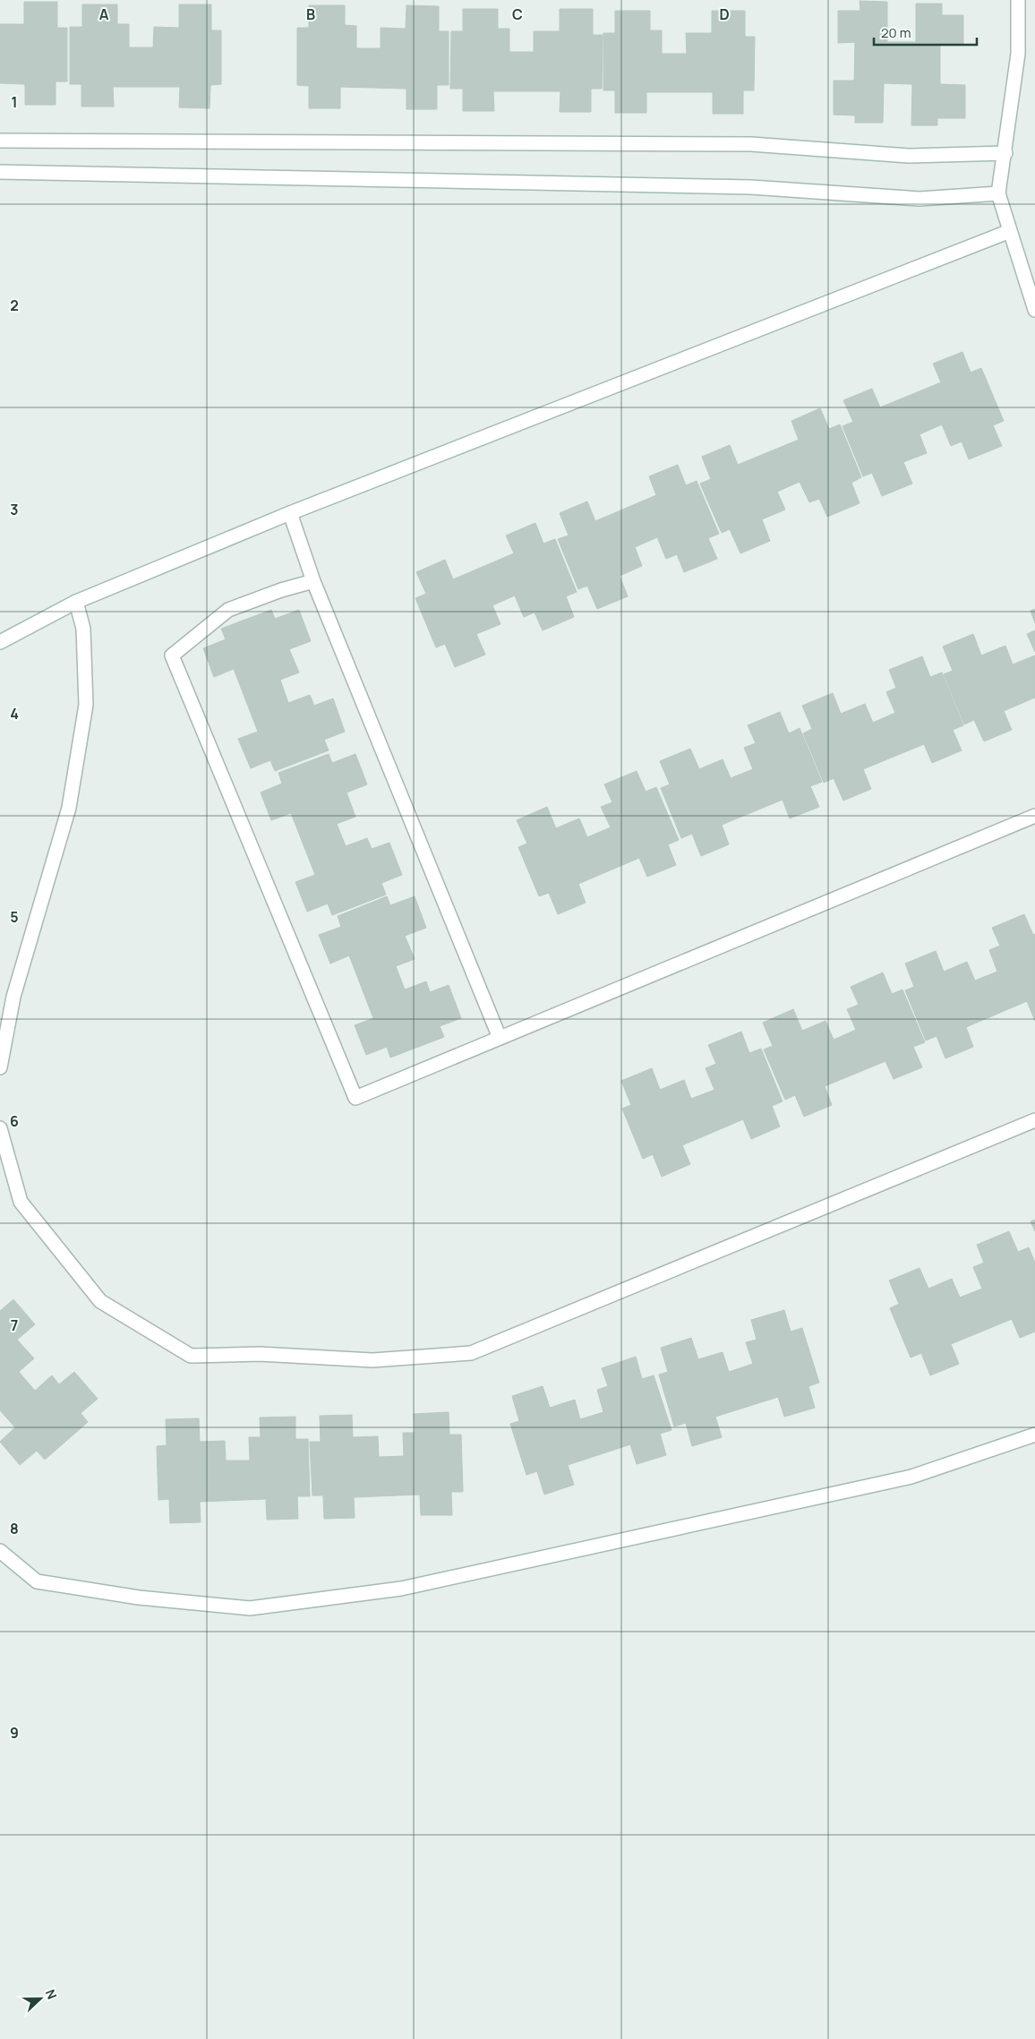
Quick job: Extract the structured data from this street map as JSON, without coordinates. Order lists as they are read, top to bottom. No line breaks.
{"scale_bar":"20 m","north":"right","grid":{"columns":["A","B","C","D"],"rows":["1","2","3","4","5","6","7","8","9"]}}
